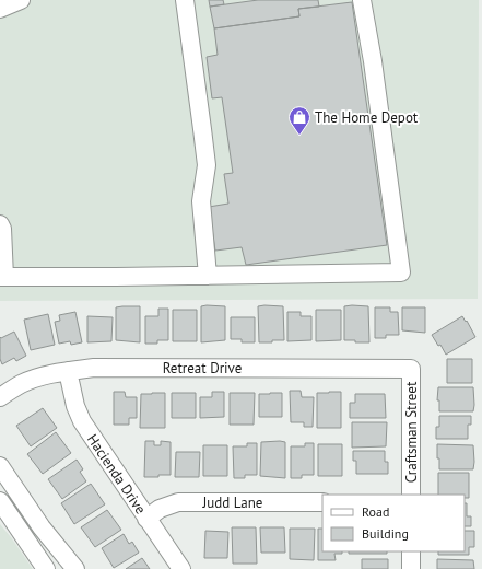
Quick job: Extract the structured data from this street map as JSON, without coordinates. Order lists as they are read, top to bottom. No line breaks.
{"streets":{"street":["Retreat Drive","Craftsman Street","Hacienda Drive","Judd Lane"]},"crossings":[["Retreat Drive","Craftsman Street"],["Retreat Drive","Hacienda Drive"],["Hacienda Drive","Judd Lane"]],"places":{"shop":["The Home Depot"]},"legend":["Road","Building"]}
